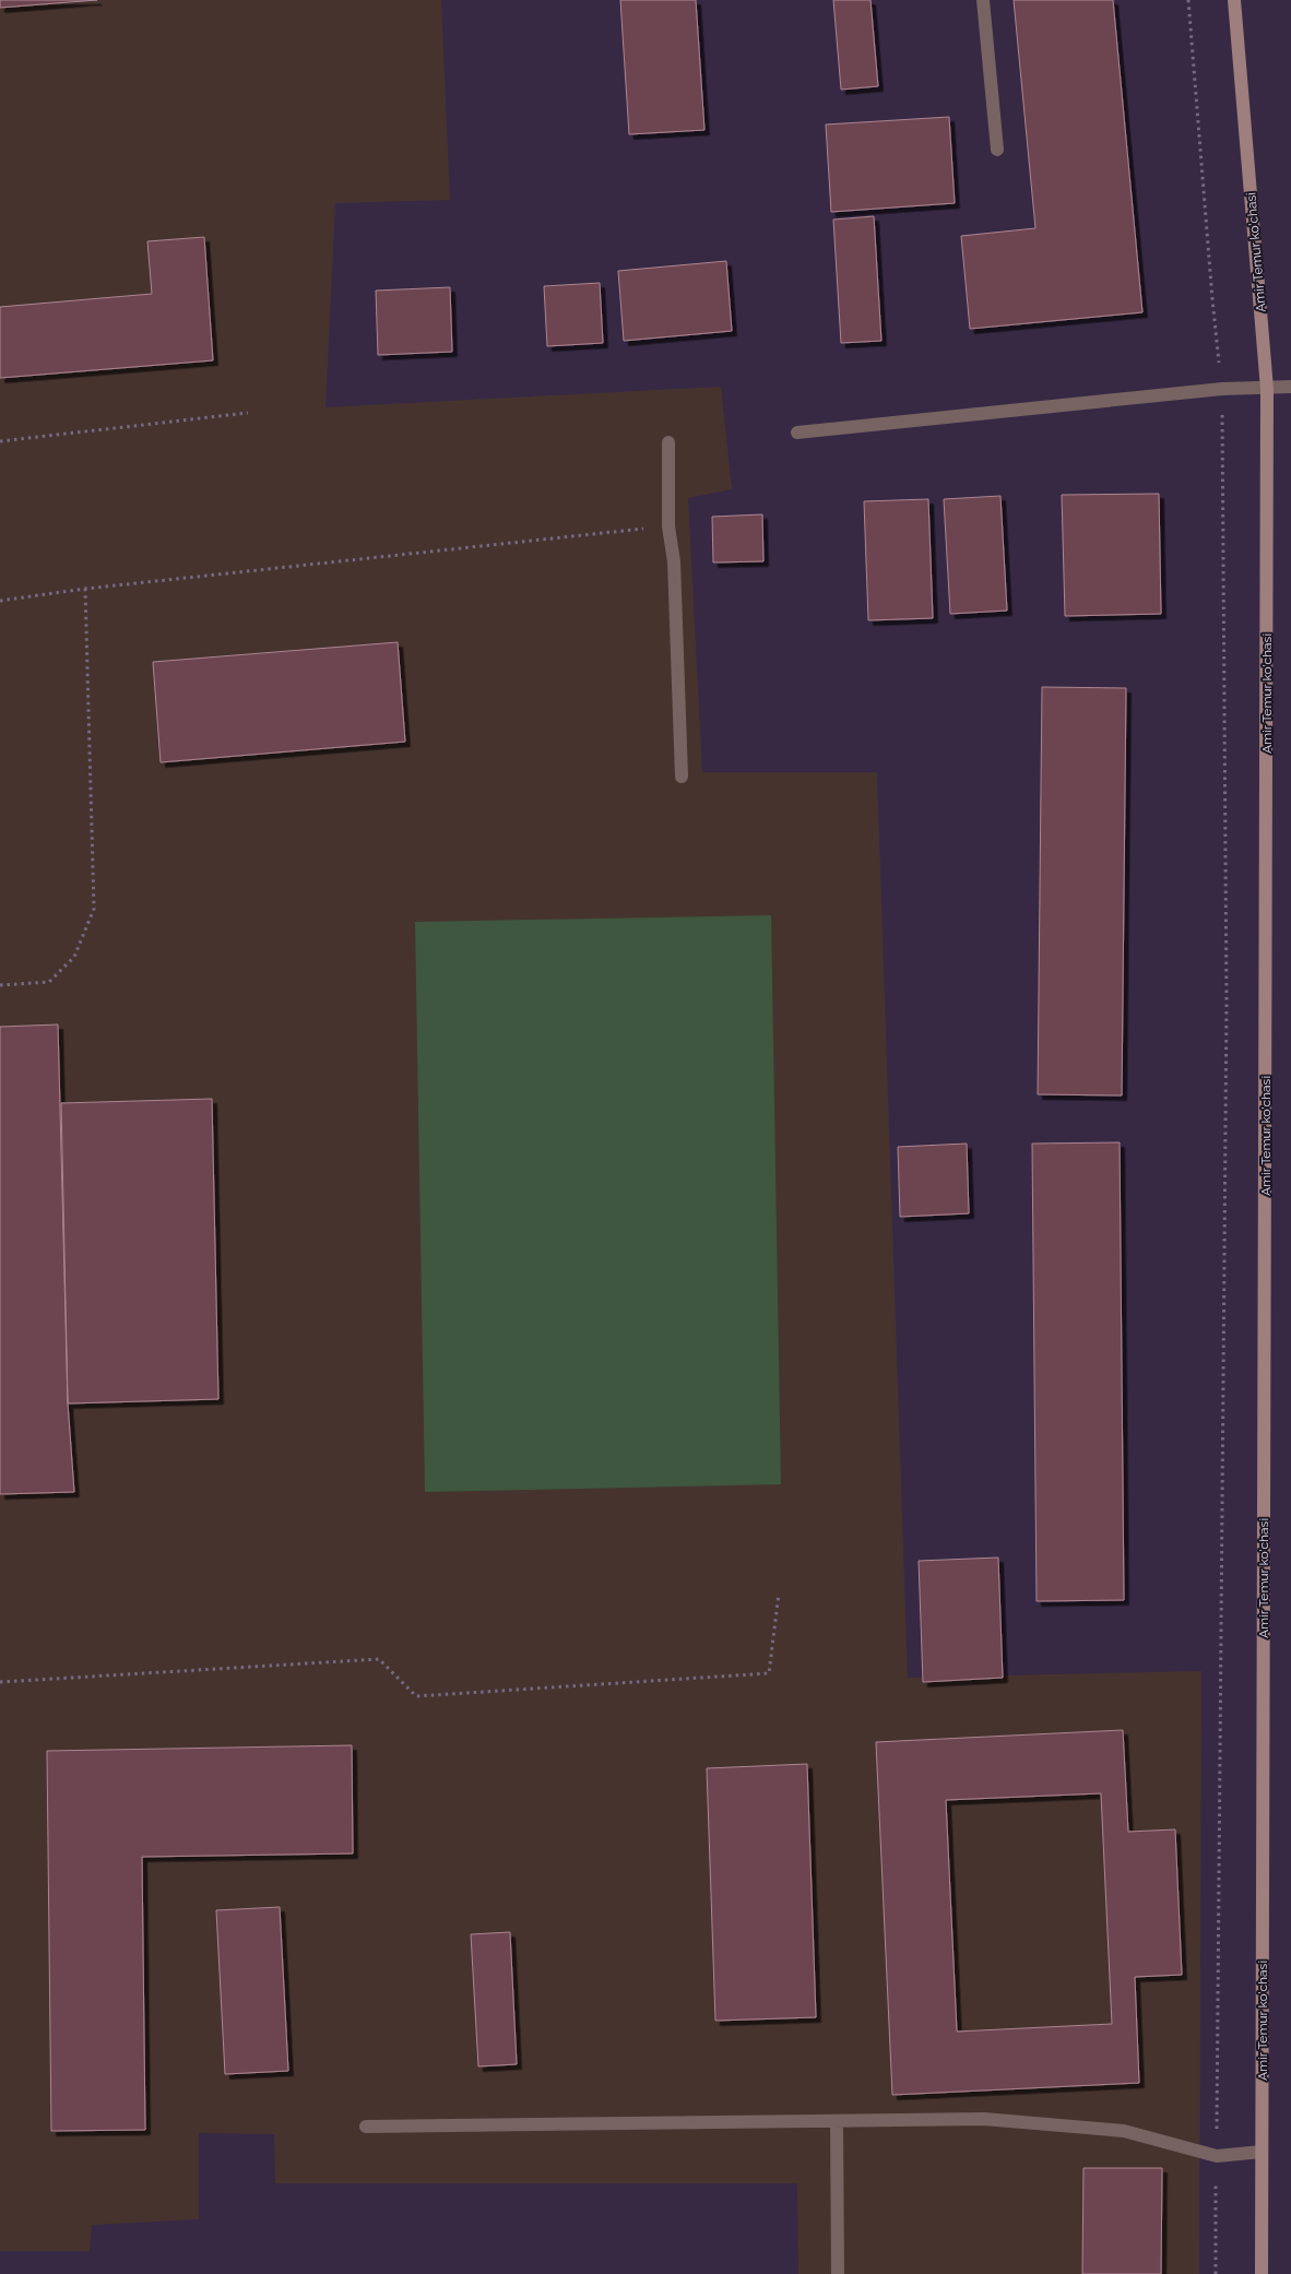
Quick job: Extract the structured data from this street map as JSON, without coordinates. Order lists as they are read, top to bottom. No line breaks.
{"streets":{"main road":["Amir Temur ko'chasi"]}}
